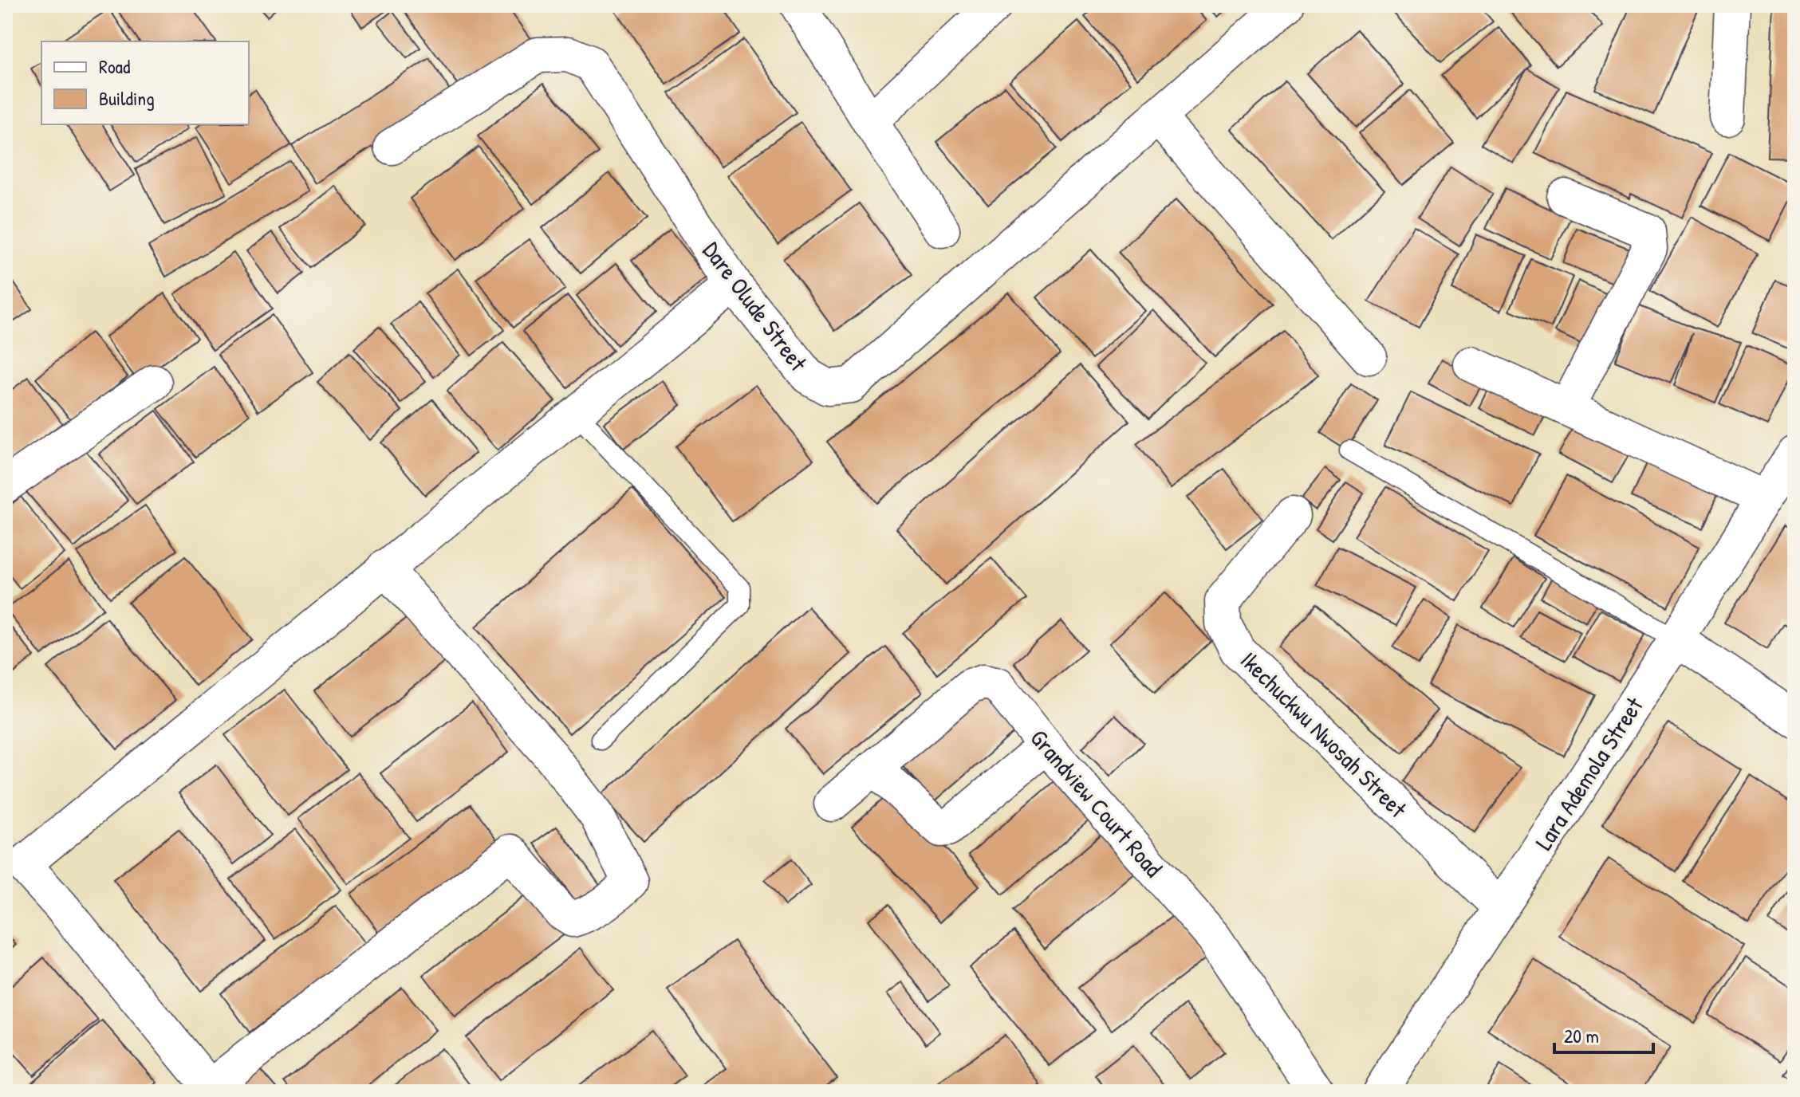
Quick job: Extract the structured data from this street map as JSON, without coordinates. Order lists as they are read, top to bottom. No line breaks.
{"streets":{"street":["Dare Olude Street","Ikechuckwu Nwosah Street","Lara Ademola Street","Grandview Court Road"]},"crossings":[["Ikechuckwu Nwosah Street","Lara Ademola Street"]],"legend":["Road","Building"],"scale_bar":"20 m"}
